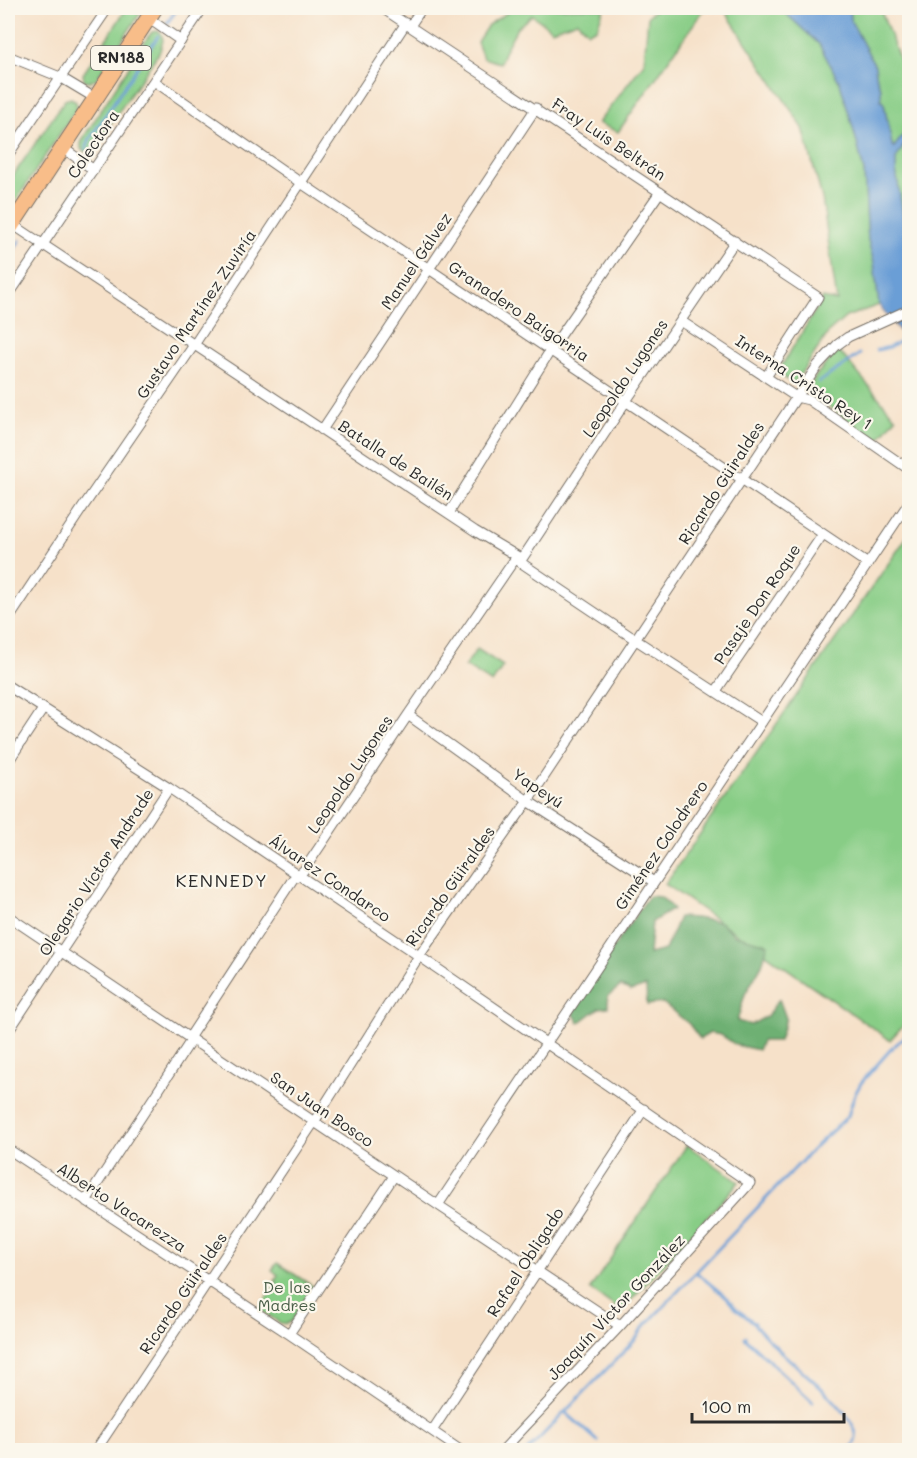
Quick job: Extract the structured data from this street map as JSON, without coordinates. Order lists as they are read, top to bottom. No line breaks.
{"streets":{"highway":["RN188"],"street":["Fray Luis Beltrán","Colectora","Manuel Gálvez","Granadero Baigorria","Gustavo Martínez Zuviría","Leopoldo Lugones","Interna Cristo Rey 1","Batalla de Bailén","Ricardo Güiraldes","Pasaje Don Roque","Yapeyú","Giménez Colodrero","Olegario Víctor Andrade","Álvarez Condarco","San Juan Bosco","Alberto Vacarezza","Rafael Obligado","Joaquín Víctor González"]},"crossings":[["RN188","Batalla de Bailén"],["Fray Luis Beltrán","Manuel Gálvez"],["Fray Luis Beltrán","Gustavo Martínez Zuviría"],["Fray Luis Beltrán","Leopoldo Lugones"],["Fray Luis Beltrán","Interna Cristo Rey 1"],["Colectora","Granadero Baigorria"],["Colectora","Batalla de Bailén"],["Manuel Gálvez","Granadero Baigorria"],["Manuel Gálvez","Batalla de Bailén"],["Granadero Baigorria","Gustavo Martínez Zuviría"],["Granadero Baigorria","Leopoldo Lugones"],["Granadero Baigorria","Ricardo Güiraldes"],["Granadero Baigorria","Pasaje Don Roque"],["Granadero Baigorria","Giménez Colodrero"],["Gustavo Martínez Zuviría","Batalla de Bailén"],["Leopoldo Lugones","Interna Cristo Rey 1"],["Leopoldo Lugones","Batalla de Bailén"],["Leopoldo Lugones","Yapeyú"],["Leopoldo Lugones","Álvarez Condarco"],["Leopoldo Lugones","San Juan Bosco"],["Leopoldo Lugones","Alberto Vacarezza"],["Interna Cristo Rey 1","Ricardo Güiraldes"],["Batalla de Bailén","Ricardo Güiraldes"],["Batalla de Bailén","Pasaje Don Roque"],["Batalla de Bailén","Giménez Colodrero"],["Ricardo Güiraldes","Yapeyú"],["Ricardo Güiraldes","Álvarez Condarco"],["Ricardo Güiraldes","San Juan Bosco"],["Ricardo Güiraldes","Alberto Vacarezza"],["Yapeyú","Giménez Colodrero"],["Giménez Colodrero","Álvarez Condarco"],["Giménez Colodrero","San Juan Bosco"],["Olegario Víctor Andrade","Álvarez Condarco"],["Olegario Víctor Andrade","San Juan Bosco"],["Álvarez Condarco","Rafael Obligado"],["Álvarez Condarco","Joaquín Víctor González"],["San Juan Bosco","Rafael Obligado"],["San Juan Bosco","Joaquín Víctor González"],["Alberto Vacarezza","Rafael Obligado"]],"districts":["KENNEDY"],"parks":["De las Madres"],"scale_bar":"100 m"}
